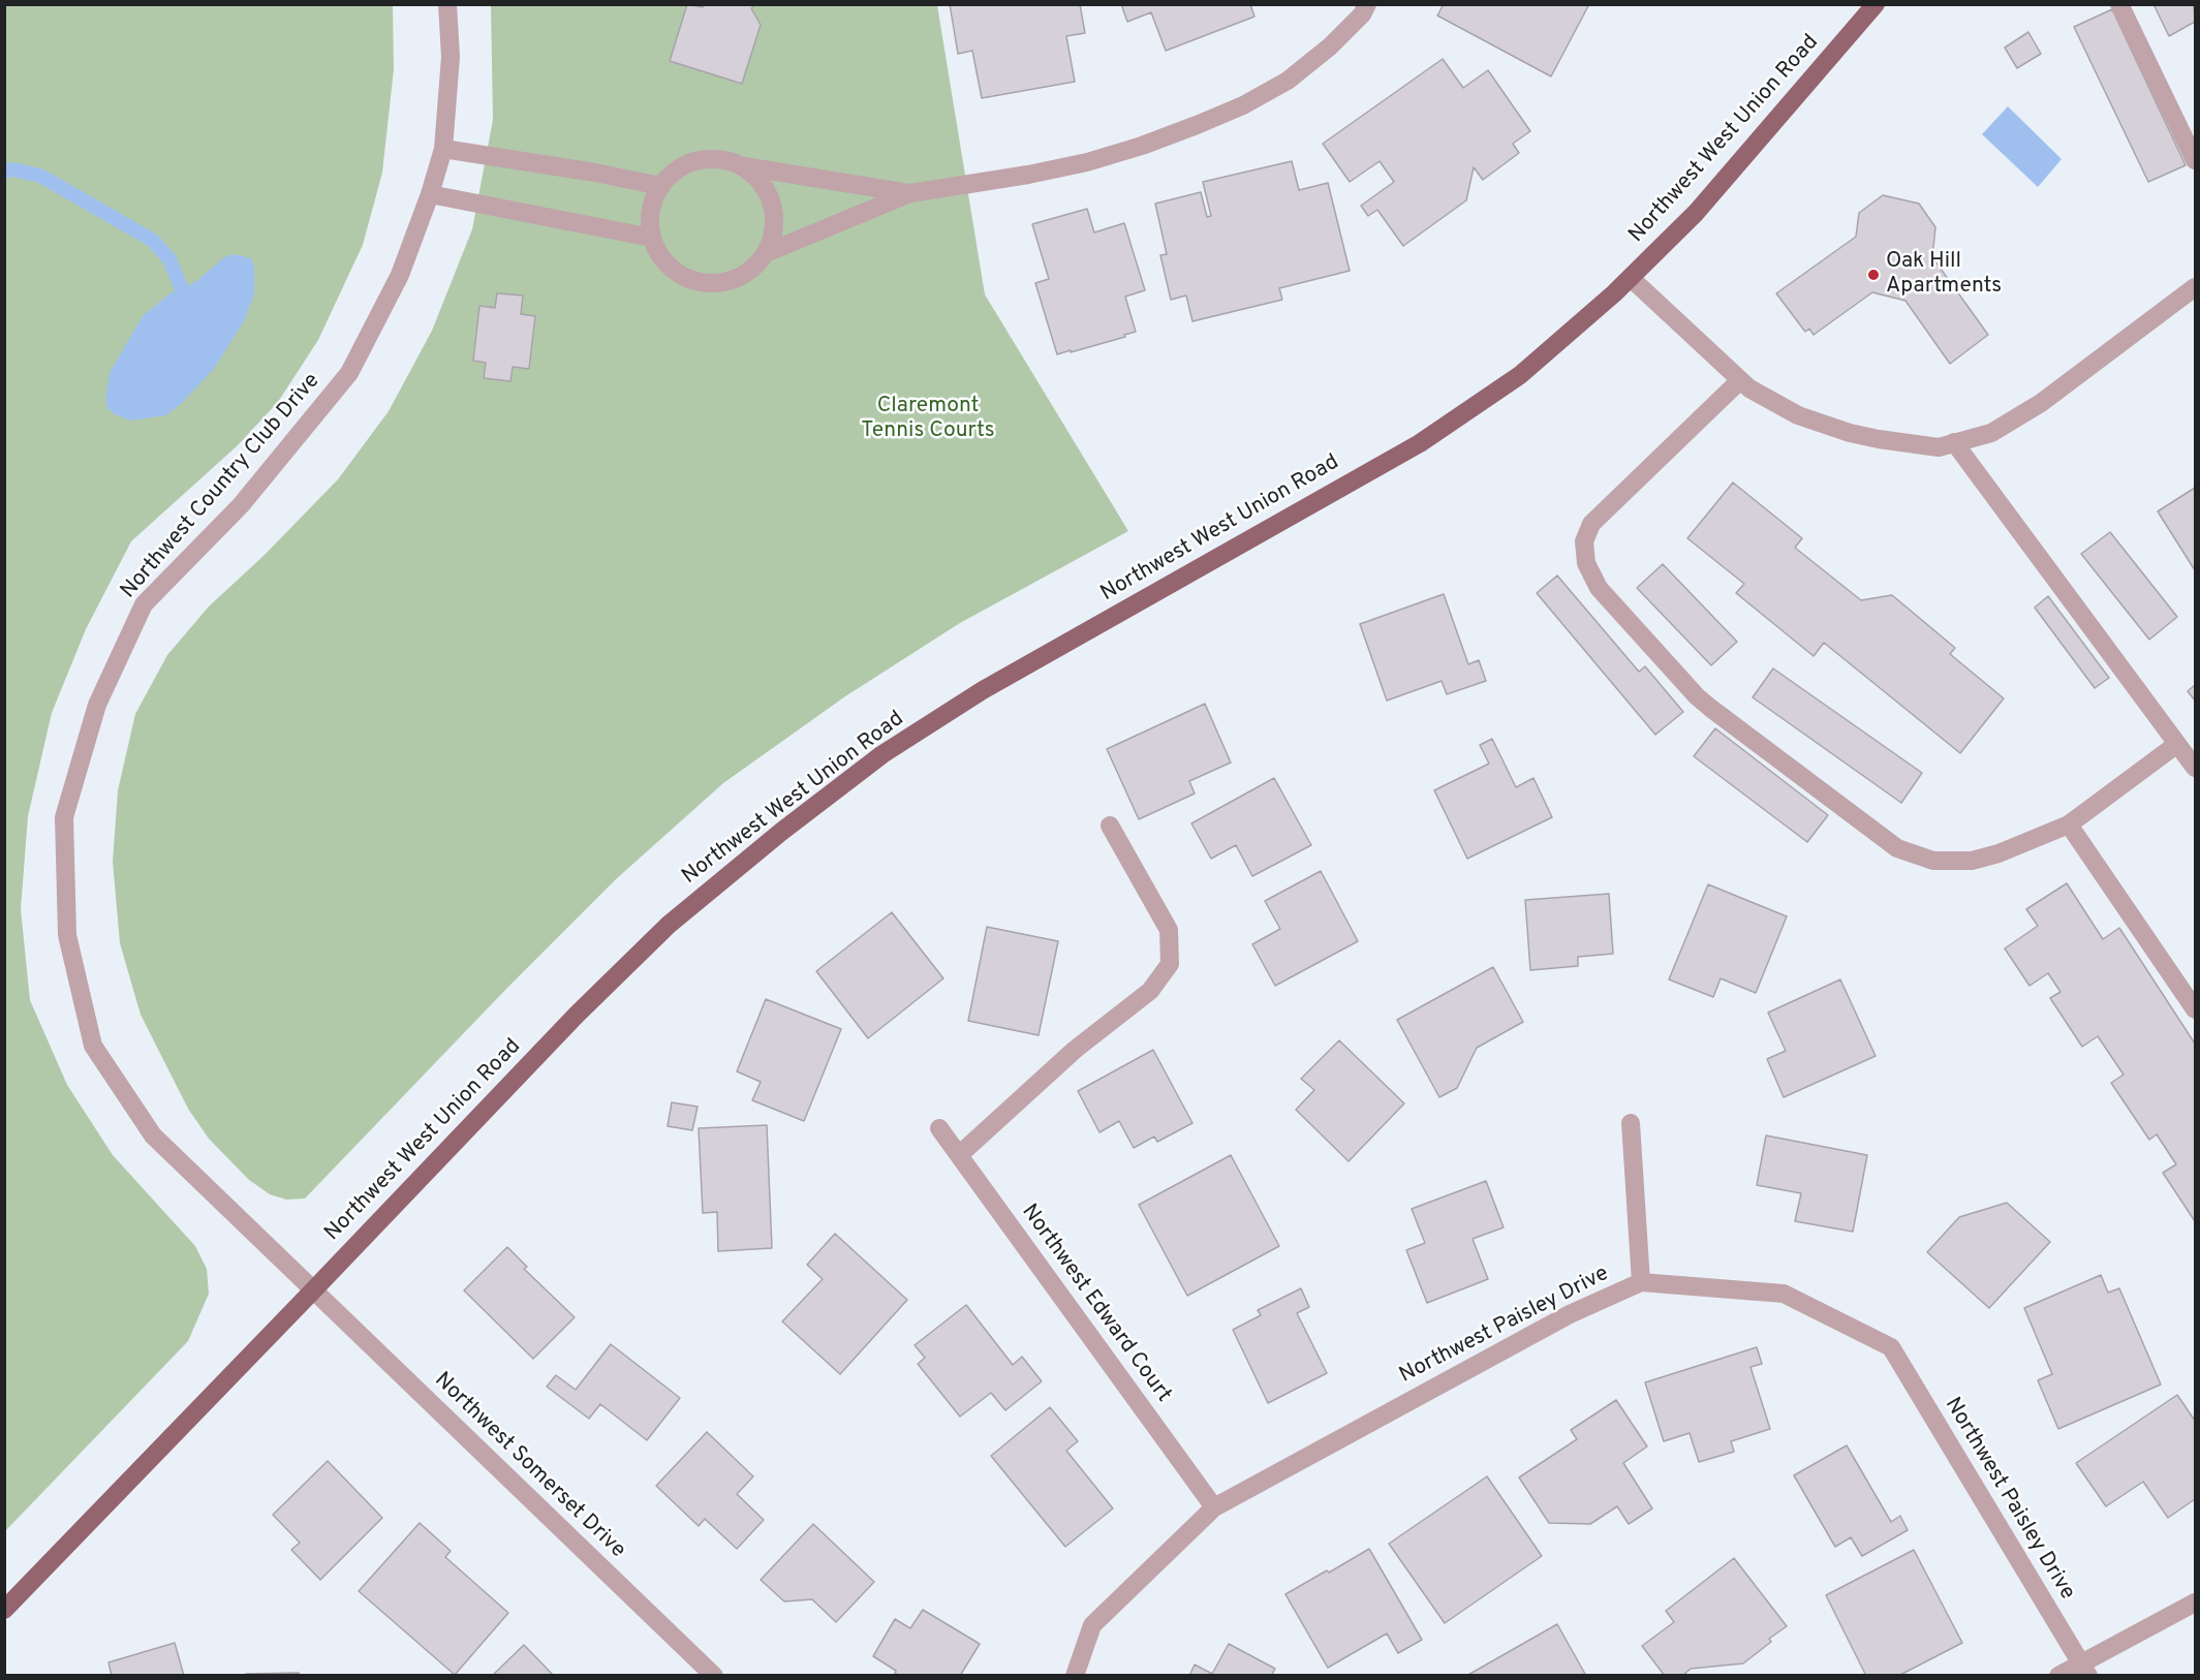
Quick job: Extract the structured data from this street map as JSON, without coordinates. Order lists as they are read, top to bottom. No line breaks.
{"streets":{"main road":["Northwest West Union Road"],"street":["Northwest Country Club Drive","Northwest Edward Court","Northwest Paisley Drive","Northwest Somerset Drive"]},"crossings":[["Northwest West Union Road","Northwest Country Club Drive"],["Northwest West Union Road","Northwest Somerset Drive"],["Northwest Country Club Drive","Northwest Somerset Drive"],["Northwest Edward Court","Northwest Paisley Drive"]],"parks":["Claremont Tennis Courts"],"places":["Oak Hill Apartments"]}
